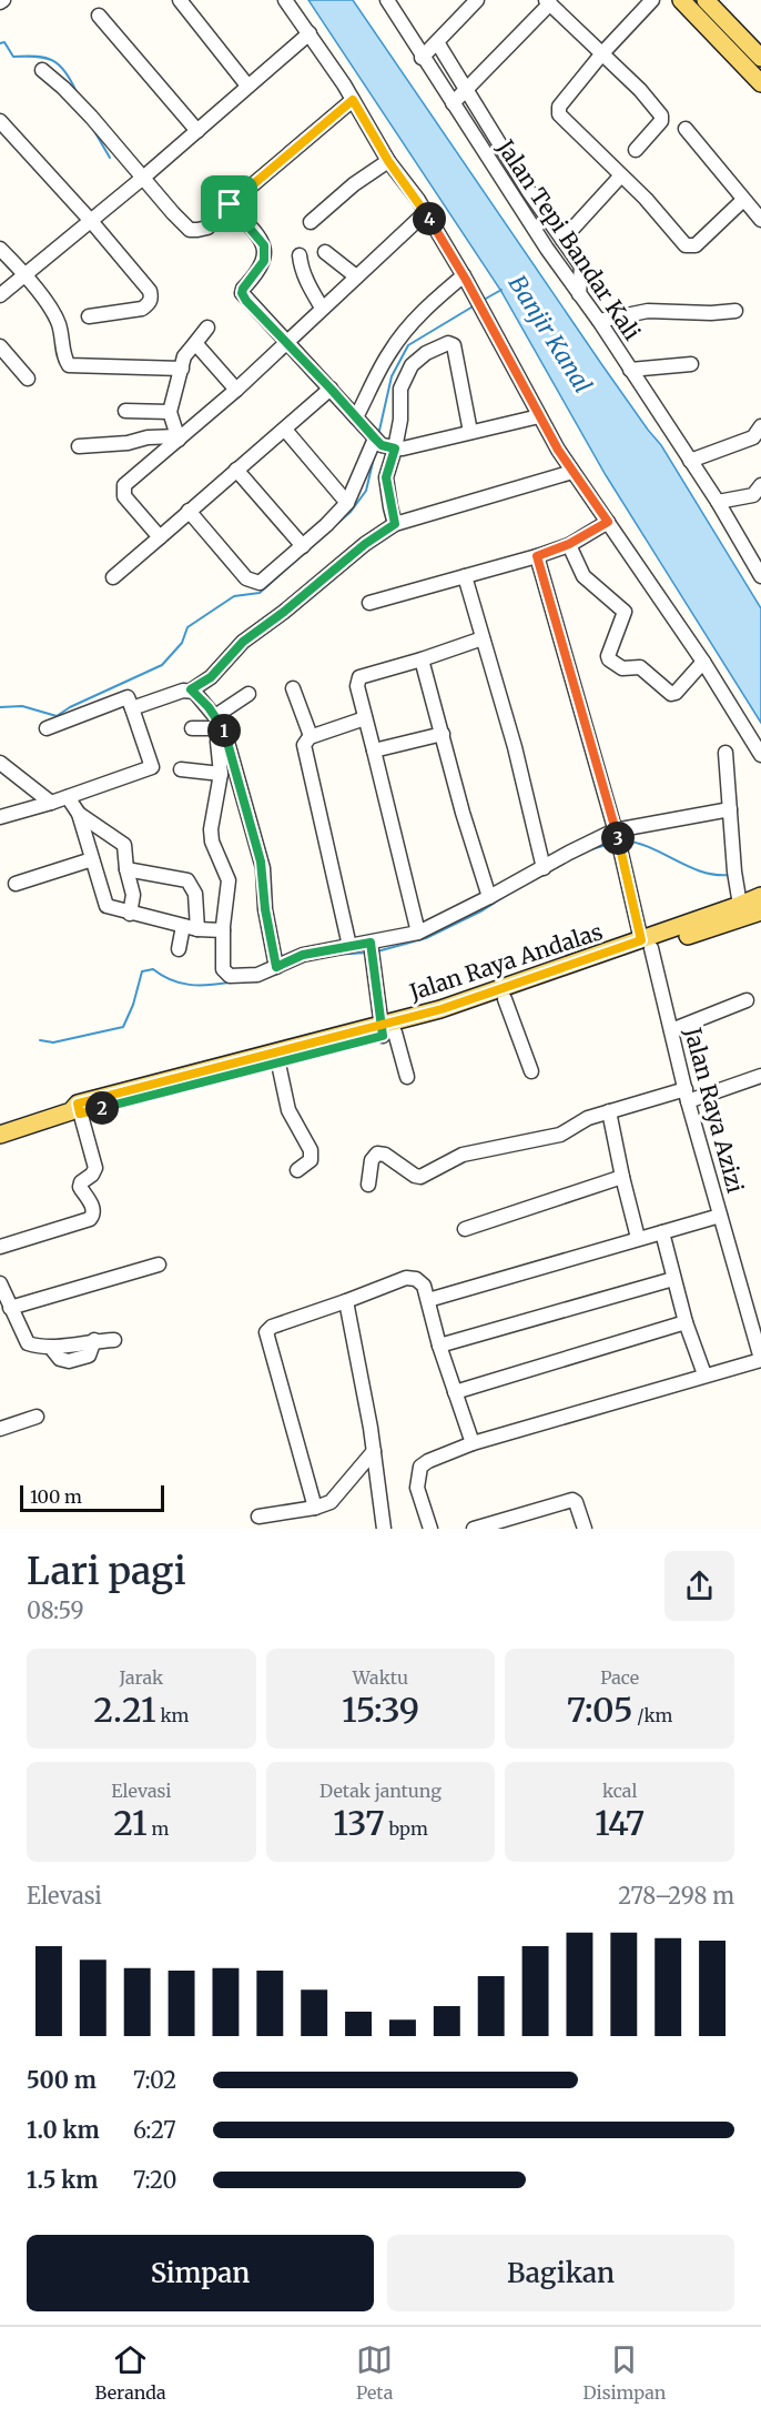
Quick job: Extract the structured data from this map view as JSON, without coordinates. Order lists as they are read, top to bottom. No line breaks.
{"streets":{"main road":["Jalan Raya Andalas"],"street":["Jalan Tepi Bandar Kali","Jalan Raya Azizi"]},"crossings":[["Jalan Raya Andalas","Jalan Raya Azizi"]],"water":["Banjir Kanal"],"scale_bar":"100 m","page":{"pins":["4","1","3","2"],"scale":"100 m","heading":["Lari pagi","08:59"],"stats":[["Jarak","2.21 km"],["Waktu","15:39"],["Pace","7:05 /km"],["Elevasi","21 m"],["Detak jantung","137 bpm"],["kcal","147"]],"chart":["Elevasi","278–298 m"],"list":[{"name":"500 m","note":"7:02"},{"name":"1.0 km","note":"6:27"},{"name":"1.5 km","note":"7:20"}],"buttons":["Simpan","Bagikan"],"tabs":["Beranda","Peta","Disimpan"]}}
